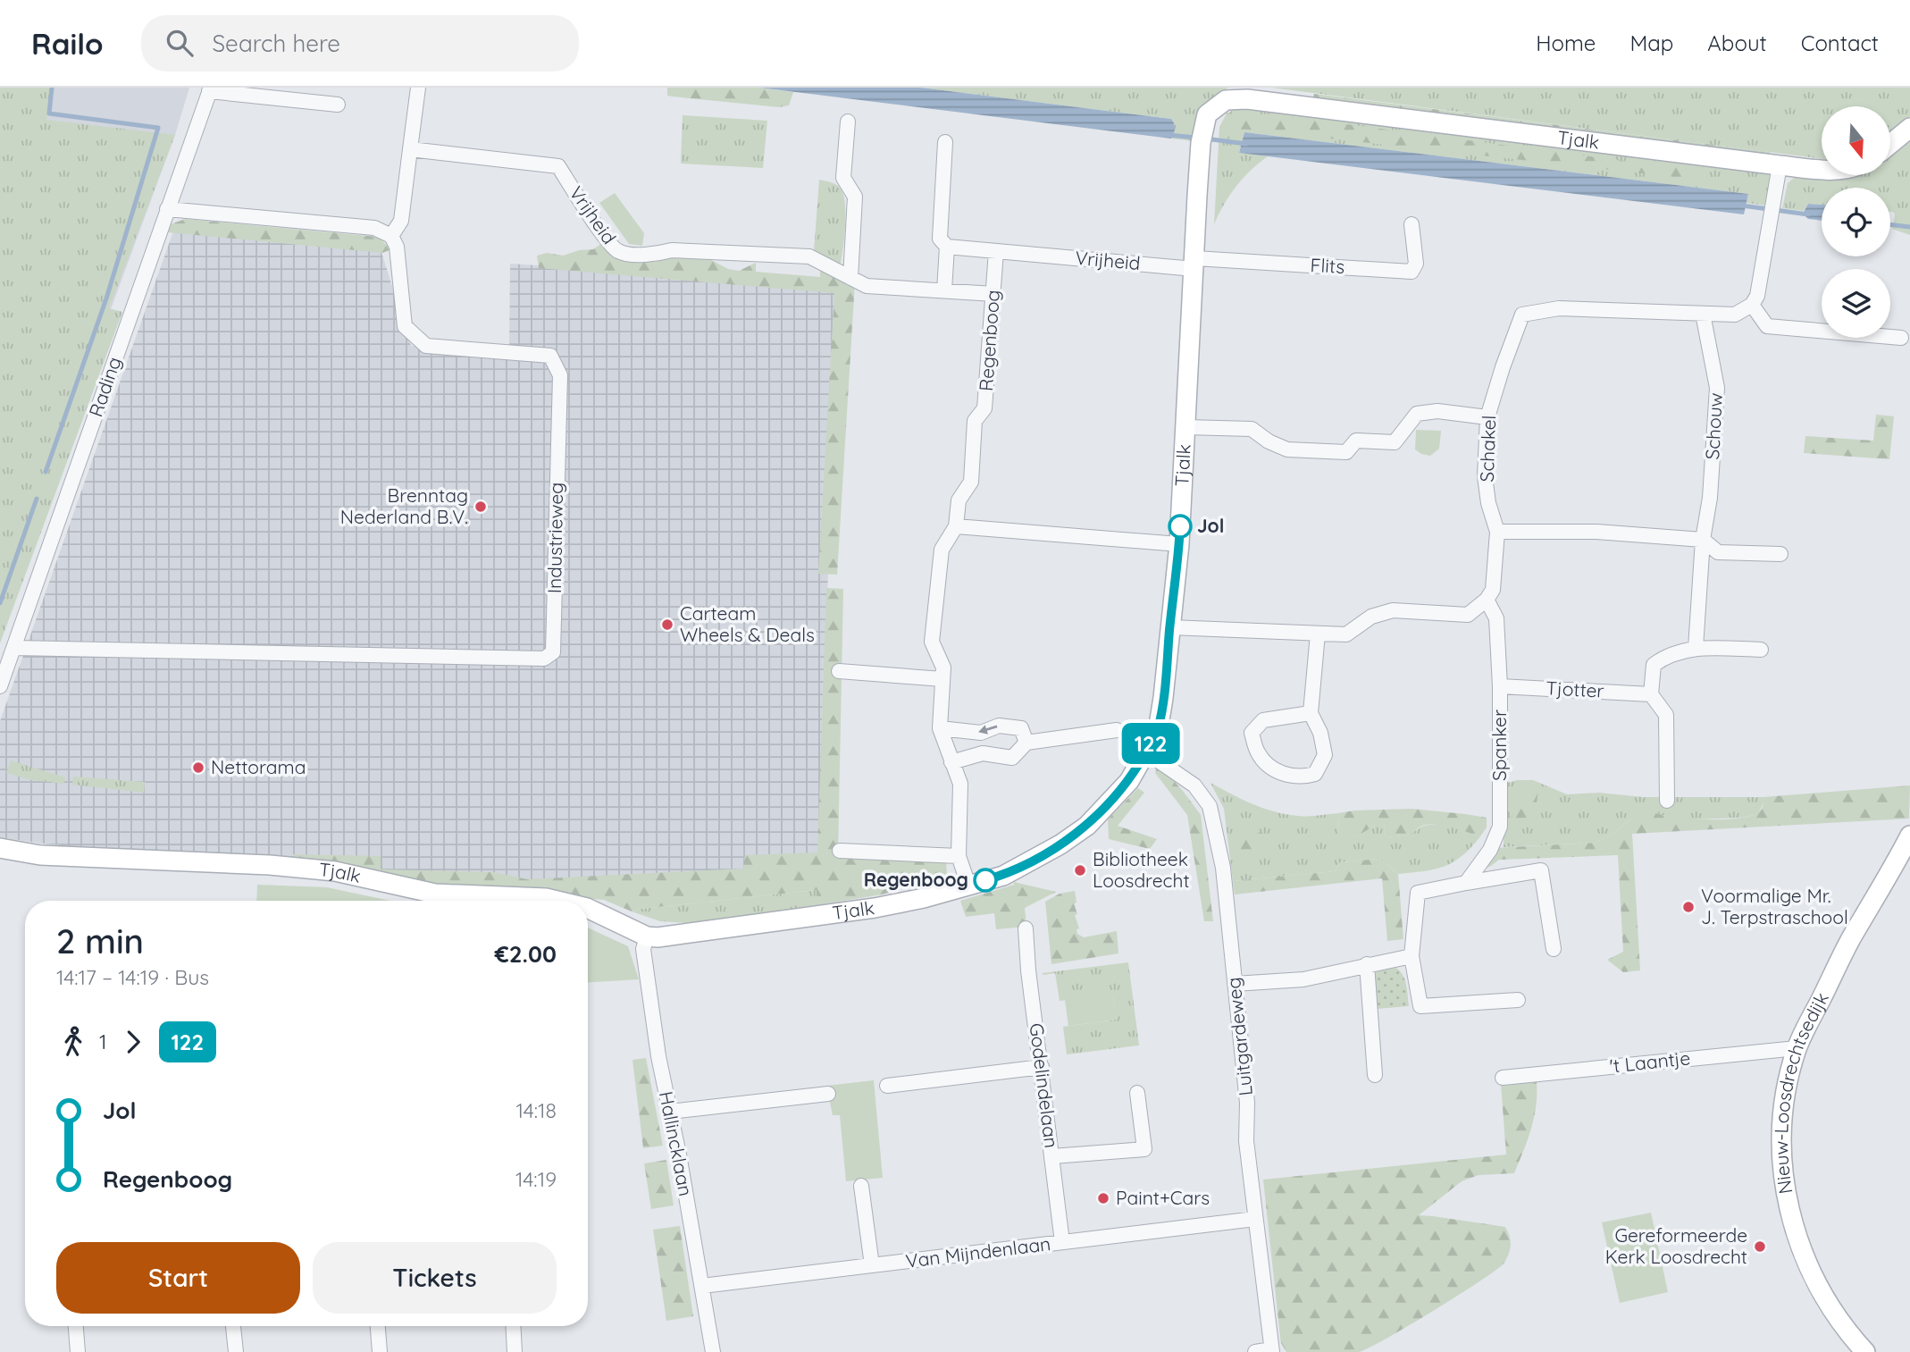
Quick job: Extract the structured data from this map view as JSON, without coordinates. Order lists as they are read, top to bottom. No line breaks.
{"streets":{"street":["Tjalk","Vrijheid","Flits","Regenboog","Rading","Schouw","Schakel","Industrieweg","Tjotter","Spanker","Luitgardeweg","'t Laantje","Godelindelaan","Nieuw-Loosdrechtsedijk","Hallincklaan","Van Mijndenlaan"]},"crossings":[["Tjalk","Vrijheid"],["Tjalk","Flits"],["Tjalk","Regenboog"],["Tjalk","Luitgardeweg"],["Tjalk","Hallincklaan"],["Vrijheid","Flits"],["Vrijheid","Regenboog"],["Rading","Industrieweg"],["Schouw","Schakel"],["Schakel","Spanker"],["Tjotter","Spanker"],["Luitgardeweg","Van Mijndenlaan"],["'t Laantje","Nieuw-Loosdrechtsedijk"],["Godelindelaan","Van Mijndenlaan"],["Hallincklaan","Van Mijndenlaan"]],"places":["Brenntag Nederland B.V.","Jol","Carteam Wheels & Deals","Nettorama","Bibliotheek Loosdrecht","Regenboog","Voormalige Mr. J. Terpstraschool","Paint+Cars","Gereformeerde Kerk Loosdrecht"],"lines":["bus line 122"],"north":"bottom","page":{"header":"Railo","search":"Search here","nav":["Home","Map","About","Contact"],"on_map":"122","heading":["2 min","14:17 – 14:19 · Bus","€2.00"],"legs":["1","122"],"list":[{"name":"Jol","value":"14:18"},{"name":"Regenboog","value":"14:19"}],"buttons":["Start","Tickets"]}}
